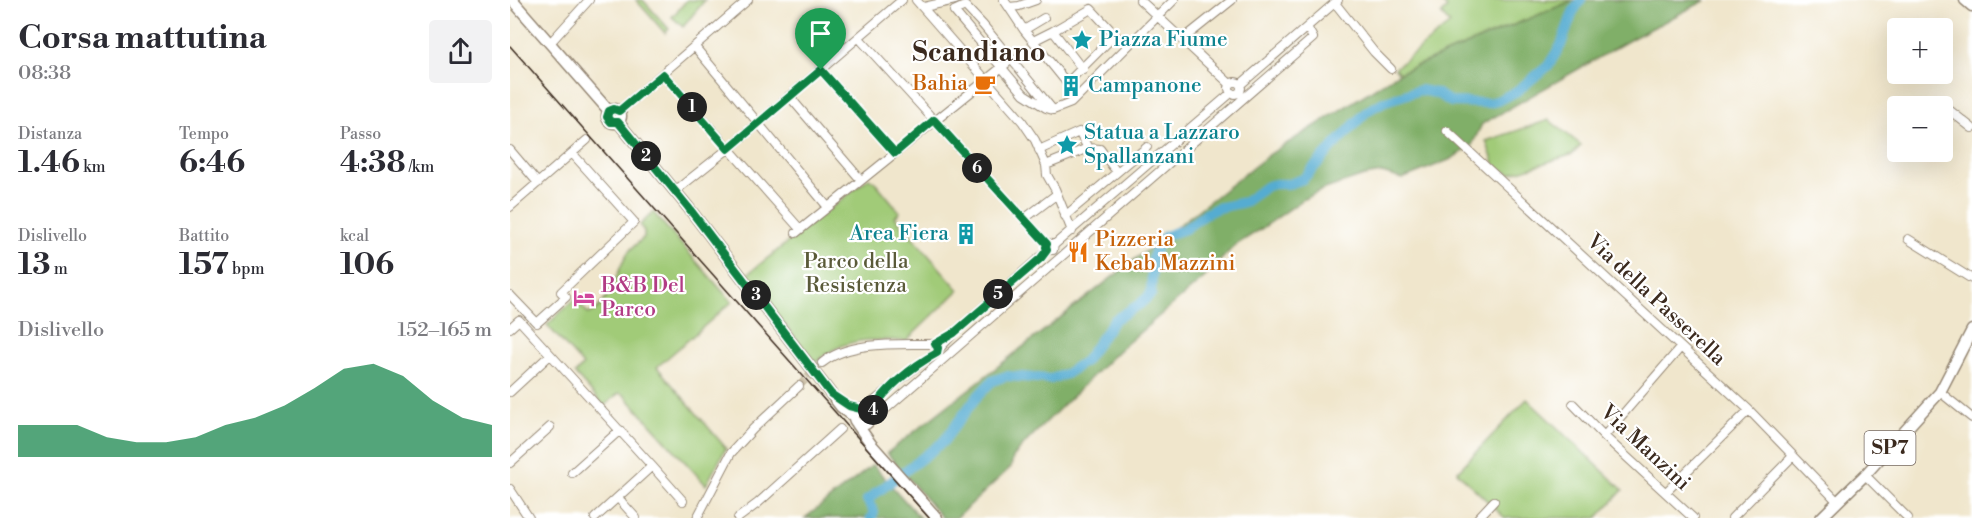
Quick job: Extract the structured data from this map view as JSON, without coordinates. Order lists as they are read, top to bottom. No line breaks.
{"streets":{"main road":["SP7"],"street":["Via della Passerella","Via Manzini"]},"crossings":[["Via della Passerella","SP7"]],"districts":["Scandiano"],"parks":["Parco della Resistenza"],"places":{"place":["Piazza Fiume","Statua a Lazzaro Spallanzani"],"cafe":["Bahia"],"building":["Campanone","Area Fiera"],"restaurant":["Pizzeria Kebab Mazzini"],"hotel":["B&B Del Parco"]},"page":{"heading":["Corsa mattutina","08:38"],"map_buttons":["+","−"],"pins":["1","2","6","5","3","4"],"stats":[["Distanza","1.46 km"],["Tempo","6:46"],["Passo","4:38 /km"],["Dislivello","13 m"],["Battito","157 bpm"],["kcal","106"]],"chart":["Dislivello","152–165 m"]}}
